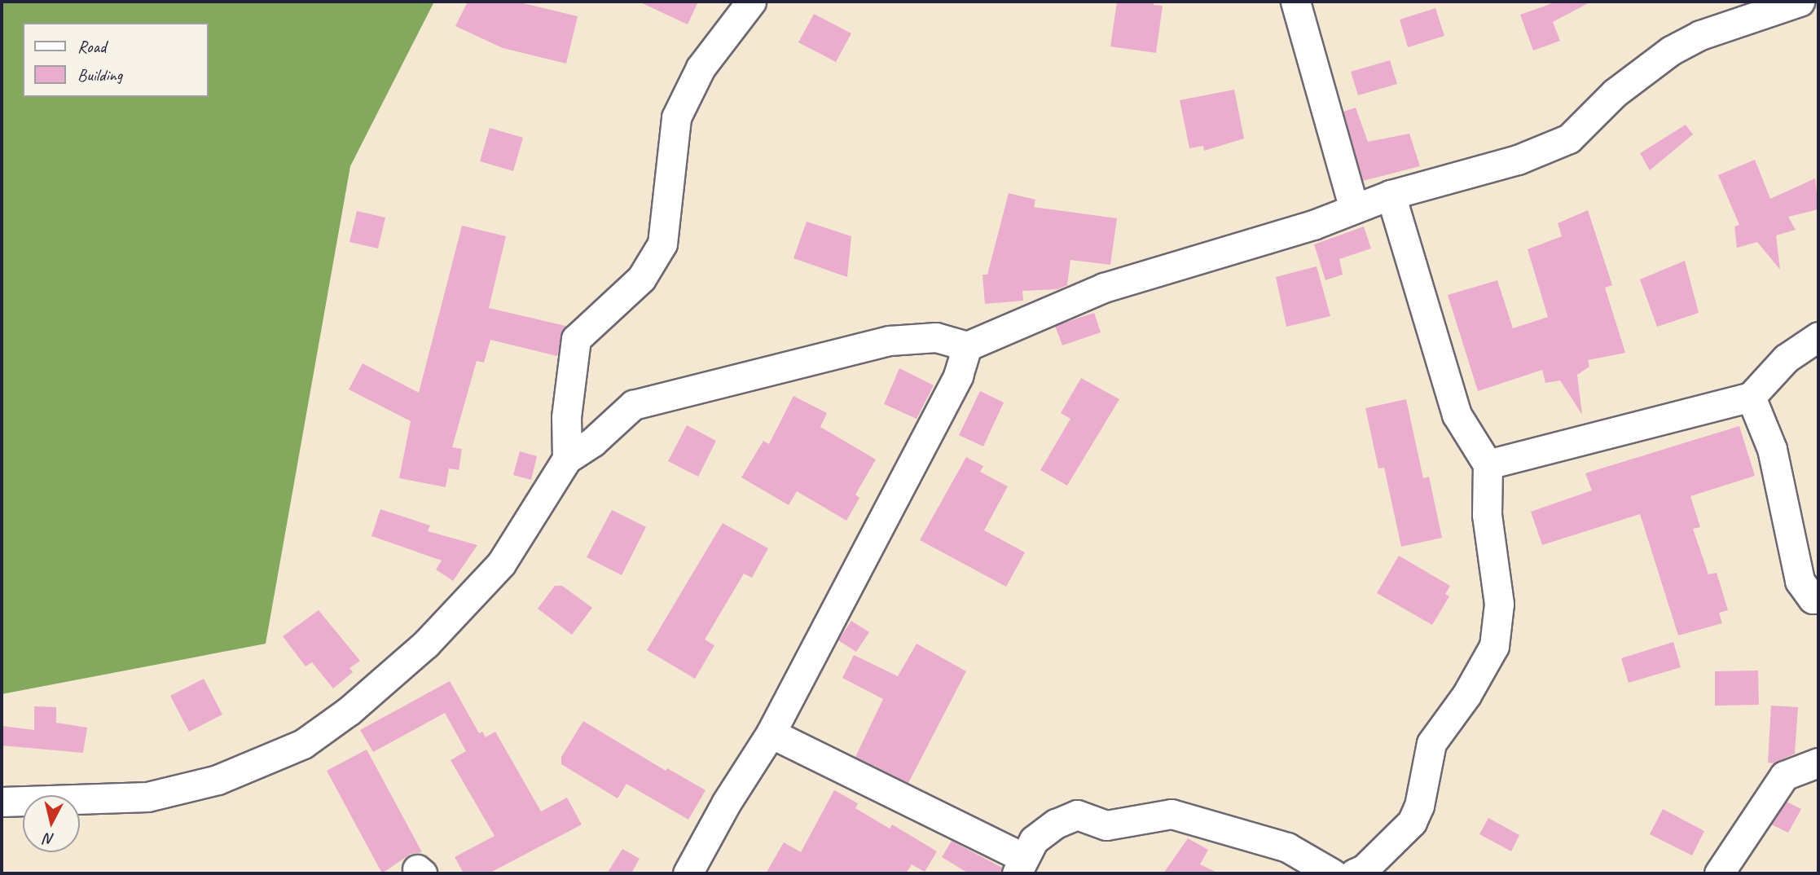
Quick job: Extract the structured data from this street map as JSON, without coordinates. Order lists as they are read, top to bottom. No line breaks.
{"legend":["Road","Building"],"north":"bottom"}
